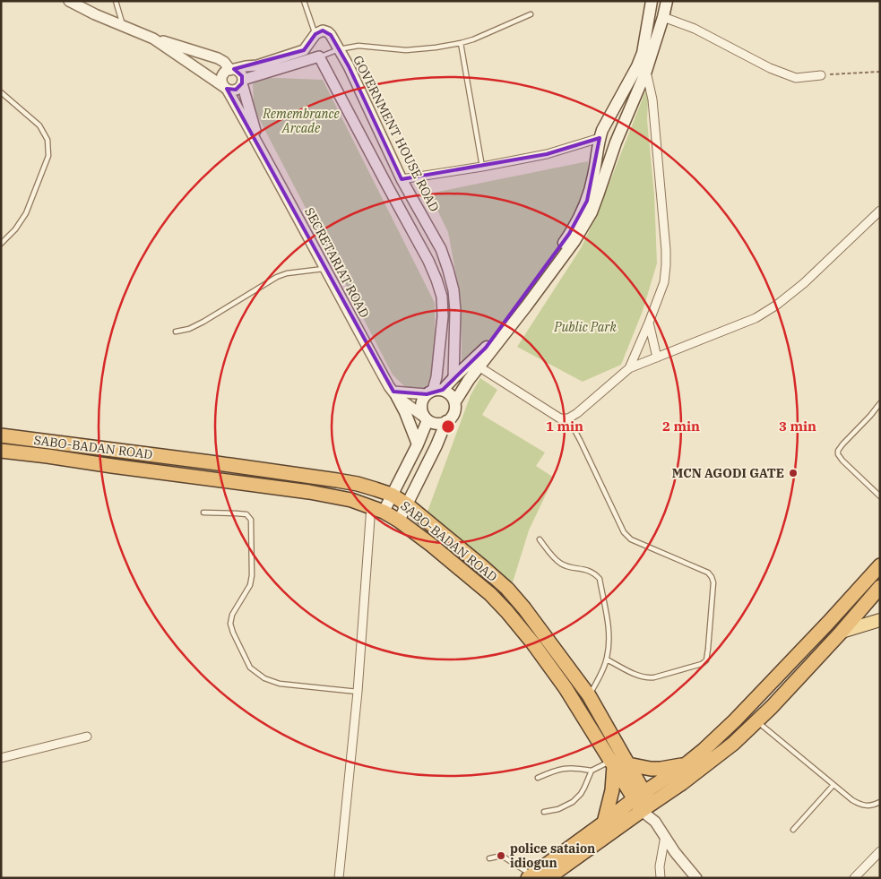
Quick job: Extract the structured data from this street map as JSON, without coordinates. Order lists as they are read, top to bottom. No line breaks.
{"streets":{"highway":["SABO-BADAN ROAD"],"street":["GOVERNMENT HOUSE ROAD","SECRETARIAT ROAD"]},"parks":["Remembrance Arcade","Public Park"],"places":["MCN AGODI GATE","police sataion idiogun"],"rings":["1 min","2 min","3 min"]}
